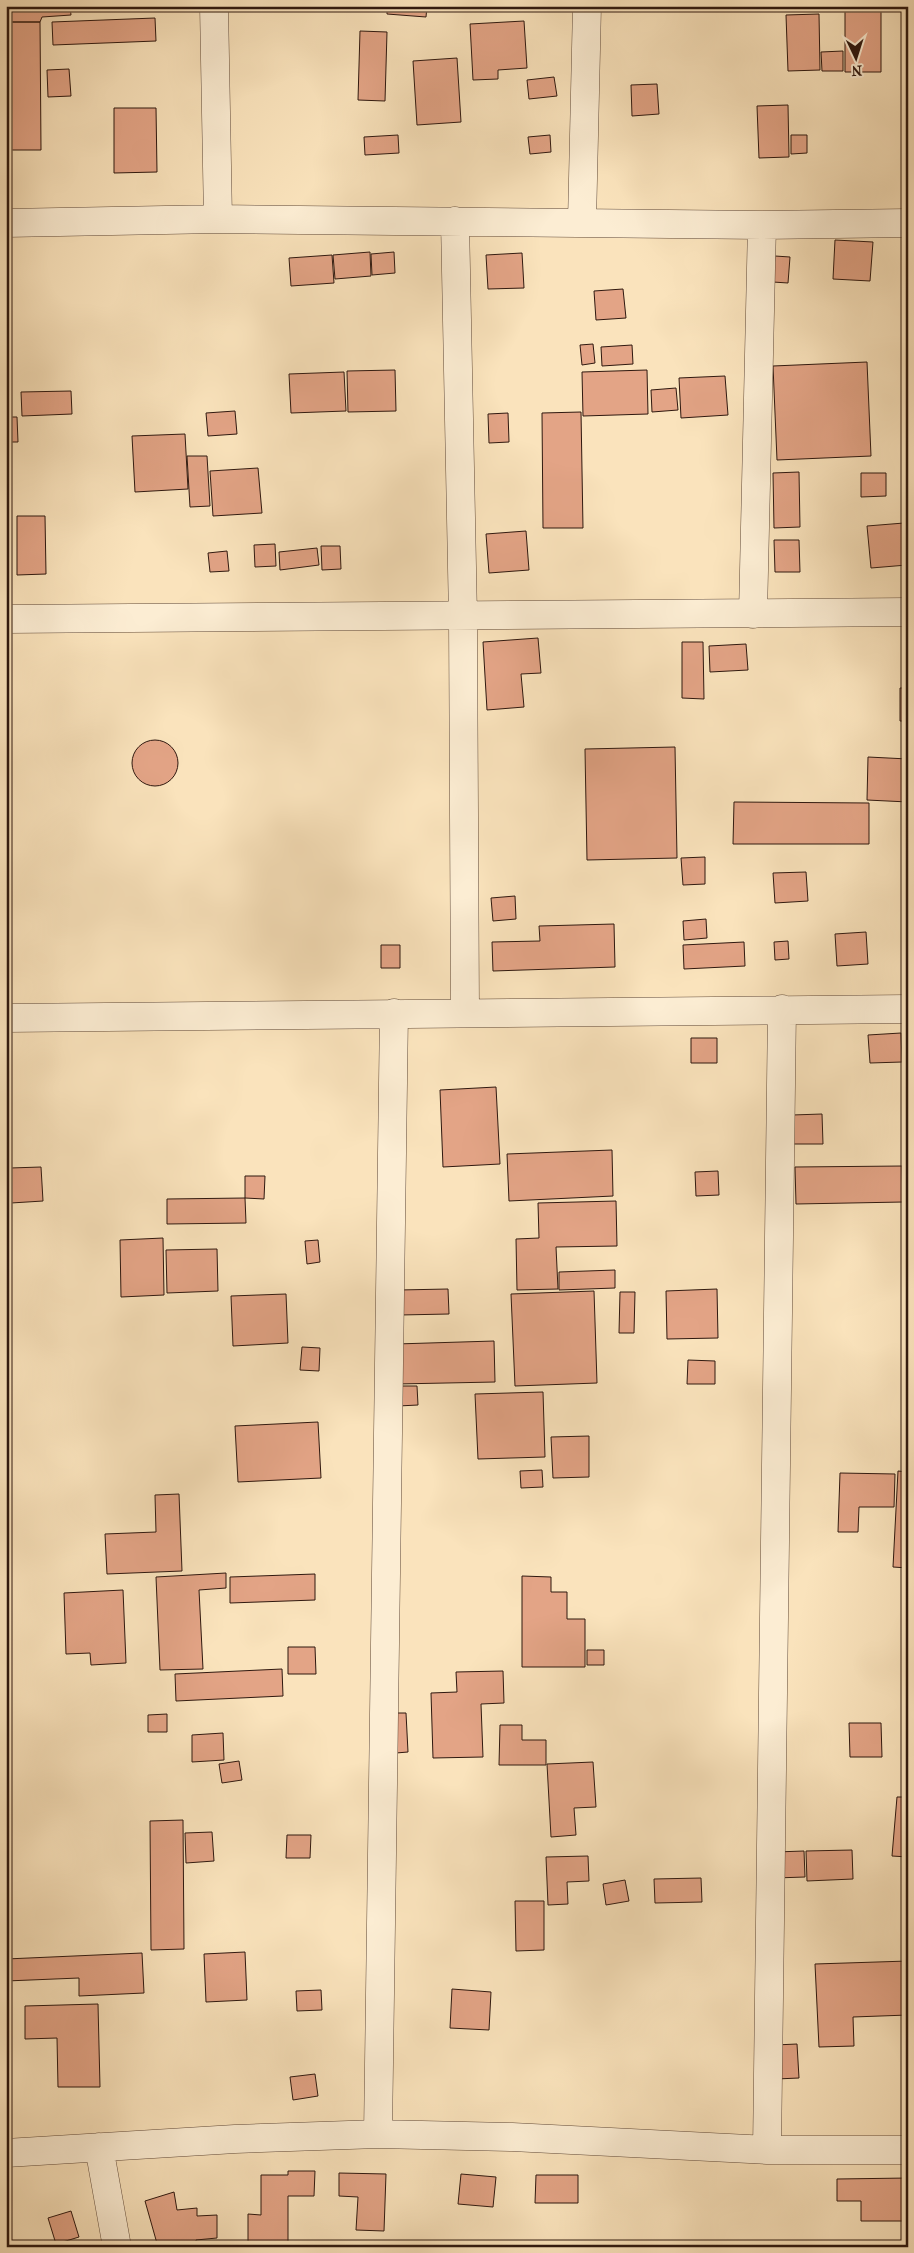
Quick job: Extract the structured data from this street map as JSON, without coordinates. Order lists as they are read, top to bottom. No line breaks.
{"north":"bottom"}
